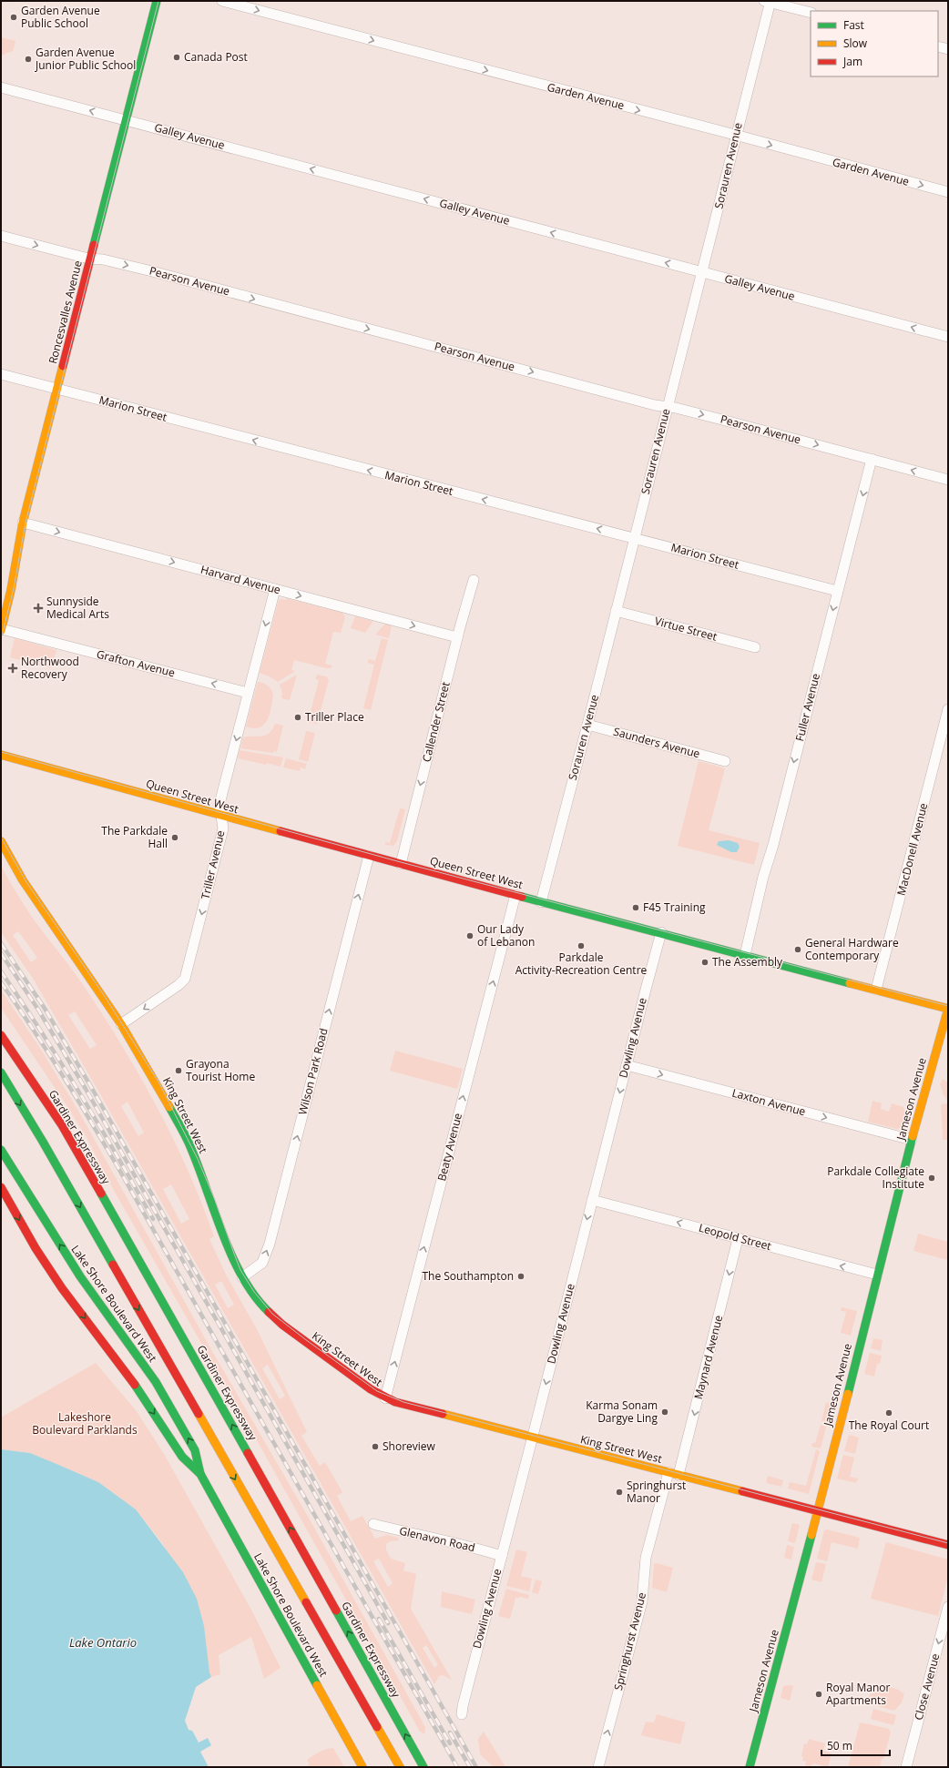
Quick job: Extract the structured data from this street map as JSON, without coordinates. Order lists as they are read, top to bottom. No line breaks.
{"streets":{"main road":["Roncesvalles Avenue","Queen Street West","Jameson Avenue","King Street West","Gardiner Expressway","Lake Shore Boulevard West"],"street":["Garden Avenue","Galley Avenue","Sorauren Avenue","Pearson Avenue","Marion Street","Harvard Avenue","Virtue Street","Grafton Avenue","Fuller Avenue","Callender Street","Saunders Avenue","MacDonell Avenue","Triller Avenue","Dowling Avenue","Wilson Park Road","Laxton Avenue","Beaty Avenue","Leopold Street","Maynard Avenue","Glenavon Road","Springhurst Avenue","Close Avenue"]},"crossings":[["Garden Avenue","Sorauren Avenue"],["Galley Avenue","Sorauren Avenue"],["Galley Avenue","Roncesvalles Avenue"],["Sorauren Avenue","Pearson Avenue"],["Sorauren Avenue","Marion Street"],["Sorauren Avenue","Virtue Street"],["Sorauren Avenue","Saunders Avenue"],["Sorauren Avenue","Queen Street West"],["Pearson Avenue","Roncesvalles Avenue"],["Pearson Avenue","Fuller Avenue"],["Roncesvalles Avenue","Marion Street"],["Roncesvalles Avenue","Harvard Avenue"],["Roncesvalles Avenue","Grafton Avenue"],["Marion Street","Fuller Avenue"],["Harvard Avenue","Callender Street"],["Harvard Avenue","Triller Avenue"],["Grafton Avenue","Triller Avenue"],["Fuller Avenue","Queen Street West"],["Callender Street","Queen Street West"],["Queen Street West","MacDonell Avenue"],["Queen Street West","Triller Avenue"],["Queen Street West","Dowling Avenue"],["Queen Street West","Wilson Park Road"],["Queen Street West","Jameson Avenue"],["Queen Street West","Beaty Avenue"],["Triller Avenue","King Street West"],["Dowling Avenue","Laxton Avenue"],["Dowling Avenue","King Street West"],["Dowling Avenue","Leopold Street"],["Dowling Avenue","Glenavon Road"],["Wilson Park Road","King Street West"],["Jameson Avenue","Laxton Avenue"],["Jameson Avenue","King Street West"],["Jameson Avenue","Leopold Street"],["King Street West","Beaty Avenue"],["King Street West","Maynard Avenue"],["King Street West","Springhurst Avenue"],["Leopold Street","Maynard Avenue"]],"one_way":["Garden Avenue","Galley Avenue","Pearson Avenue","Marion Street","Harvard Avenue","Grafton Avenue","Fuller Avenue","Callender Street","Triller Avenue","Dowling Avenue","Wilson Park Road","Laxton Avenue","Beaty Avenue","Leopold Street","Maynard Avenue","Springhurst Avenue","Close Avenue"],"water":["Lake Ontario"],"parks":["Lakeshore Boulevard Parklands"],"places":{"other":["Garden Avenue Public School","Canada Post","Garden Avenue Junior Public School","Triller Place","The Parkdale Hall","F45 Training","Our Lady of Lebanon","Parkdale Activity-Recreation Centre","General Hardware Contemporary","The Assembly","Grayona Tourist Home","Parkdale Collegiate Institute","The Southampton","Karma Sonam Dargye Ling","The Royal Court","Shoreview","Springhurst Manor","Royal Manor Apartments"],"health":["Sunnyside Medical Arts","Northwood Recovery"]},"legend":["Fast","Slow","Jam"],"scale_bar":"50 m"}
